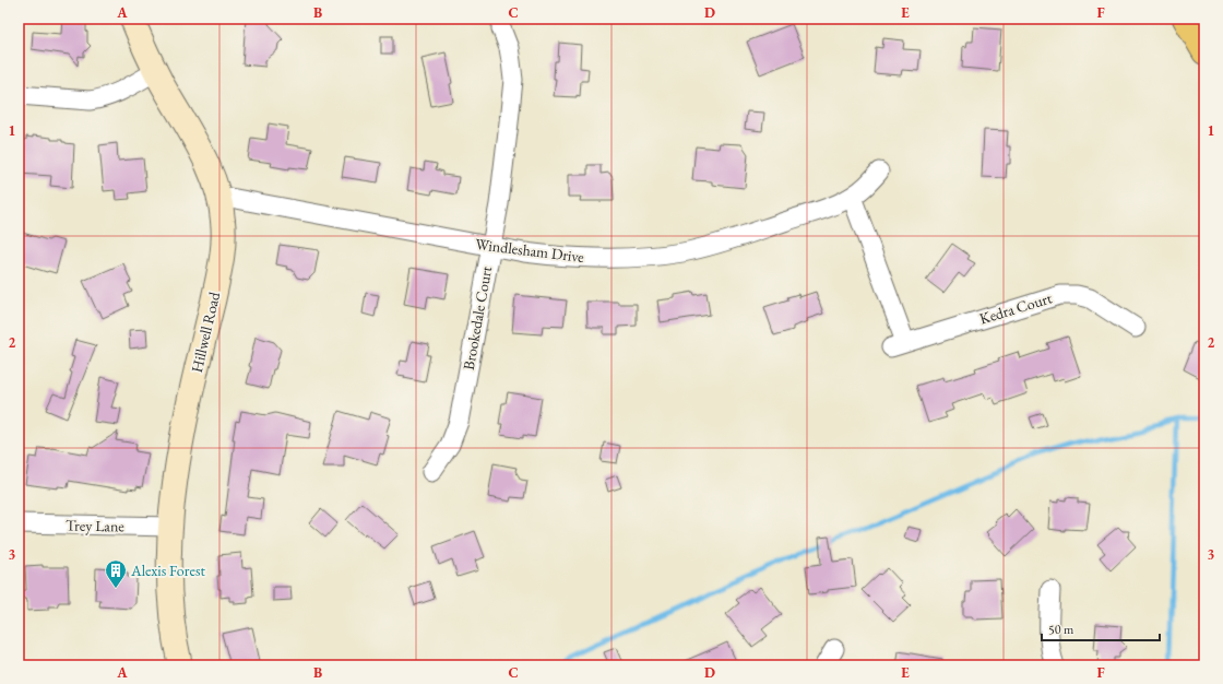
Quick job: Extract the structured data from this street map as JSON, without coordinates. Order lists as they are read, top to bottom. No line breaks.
{"streets":{"street":["Windlesham Drive","Kedra Court","Brookedale Court","Hillwell Road","Trey Lane"]},"crossings":[["Windlesham Drive","Kedra Court"],["Windlesham Drive","Brookedale Court"],["Windlesham Drive","Hillwell Road"],["Hillwell Road","Trey Lane"]],"places":{"building":["Alexis Forest"]},"scale_bar":"50 m","grid":{"columns":["A","B","C","D","E","F"],"rows":["1","2","3"]}}
